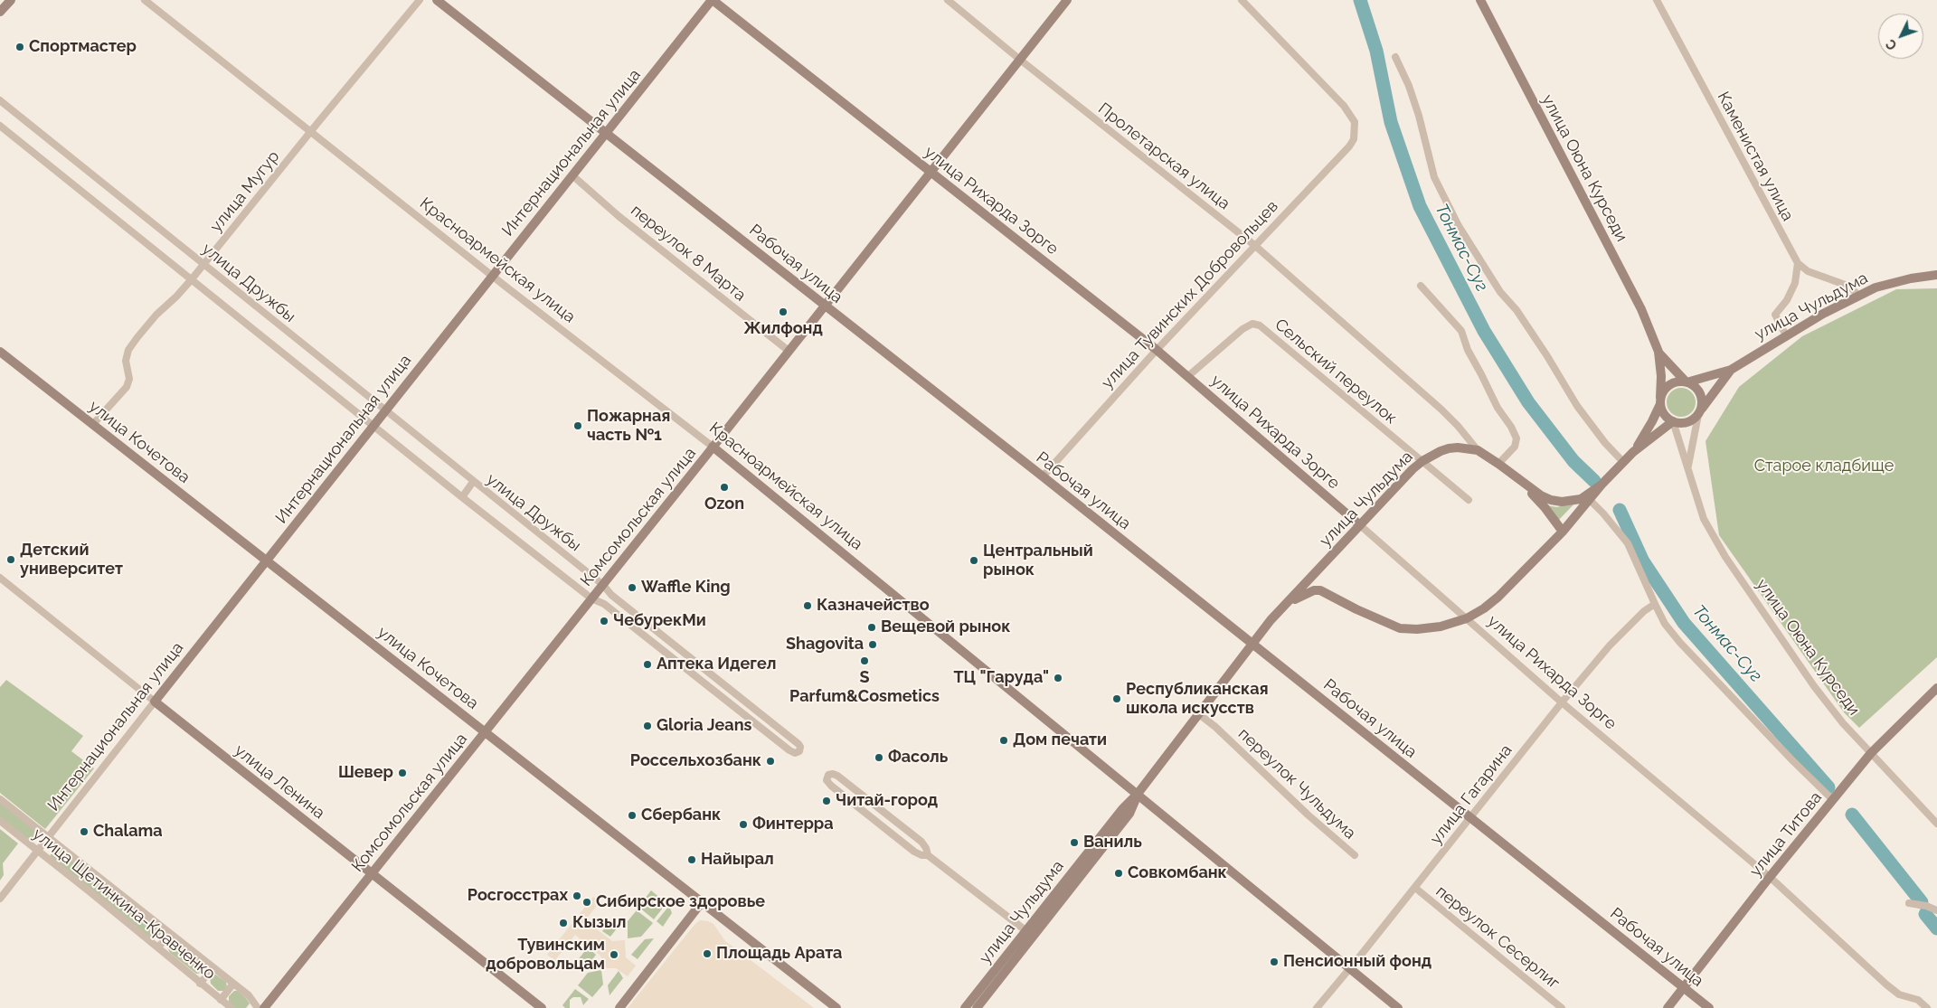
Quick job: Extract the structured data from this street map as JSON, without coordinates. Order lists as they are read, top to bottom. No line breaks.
{"streets":{"main road":["Интернациональная улица","улица Оюна Курседи","улица Рихарда Зорге","Красноармейская улица","Рабочая улица","улица Чульдума","улица Кочетова","Комсомольская улица","улица Ленина","улица Титова"],"street":["Пролетарская улица","Каменистая улица","улица Мугур","переулок 8 Марта","улица Дружбы","улица Тувинских Добровольцев","Сельский переулок","переулок Чульдума","улица Гагарина","улица Щетинкина-Кравченко","переулок Сесерлиг"]},"crossings":[["Интернациональная улица","улица Рихарда Зорге"],["Интернациональная улица","переулок 8 Марта"],["Интернациональная улица","Красноармейская улица"],["Интернациональная улица","Рабочая улица"],["Интернациональная улица","улица Дружбы"],["Интернациональная улица","улица Кочетова"],["Интернациональная улица","улица Ленина"],["Интернациональная улица","улица Щетинкина-Кравченко"],["Пролетарская улица","улица Тувинских Добровольцев"],["Пролетарская улица","улица Чульдума"],["Пролетарская улица","Комсомольская улица"],["улица Оюна Курседи","улица Чульдума"],["улица Оюна Курседи","улица Титова"],["улица Мугур","Красноармейская улица"],["улица Мугур","улица Дружбы"],["улица Мугур","улица Кочетова"],["улица Рихарда Зорге","улица Тувинских Добровольцев"],["улица Рихарда Зорге","улица Чульдума"],["улица Рихарда Зорге","Сельский переулок"],["улица Рихарда Зорге","Комсомольская улица"],["улица Рихарда Зорге","улица Гагарина"],["улица Рихарда Зорге","улица Титова"],["переулок 8 Марта","Комсомольская улица"],["Красноармейская улица","улица Чульдума"],["Красноармейская улица","Комсомольская улица"],["Красноармейская улица","улица Гагарина"],["Рабочая улица","улица Тувинских Добровольцев"],["Рабочая улица","улица Чульдума"],["Рабочая улица","Комсомольская улица"],["Рабочая улица","улица Гагарина"],["Рабочая улица","улица Титова"],["улица Дружбы","Комсомольская улица"],["улица Чульдума","Сельский переулок"],["улица Чульдума","переулок Чульдума"],["улица Кочетова","Комсомольская улица"],["Комсомольская улица","улица Ленина"],["улица Гагарина","переулок Сесерлиг"]],"water":["Тонмас-Суг"],"parks":["Старое кладбище"],"places":["Спортмастер","Жилфонд","Пожарная часть №1","Ozon","Детский университет","Центральный рынок","Waffle King","Казначейство","ЧебурекМи","Вещевой рынок","Shagovita","S Parfum&Cosmetics","Аптека Идегел","ТЦ \"Гаруда\"","Республиканская школа искусств","Gloria Jeans","Дом печати","Фасоль","Россельхозбанк","Шевер","Читай-город","Сбербанк","Финтерра","Chalama","Ваниль","Найырал","Совкомбанк","Росгосстрах","Сибирское здоровье","Кызыл","Площадь Арата","Тувинским добровольцам","Пенсионный фонд"],"north":"bottom left"}
